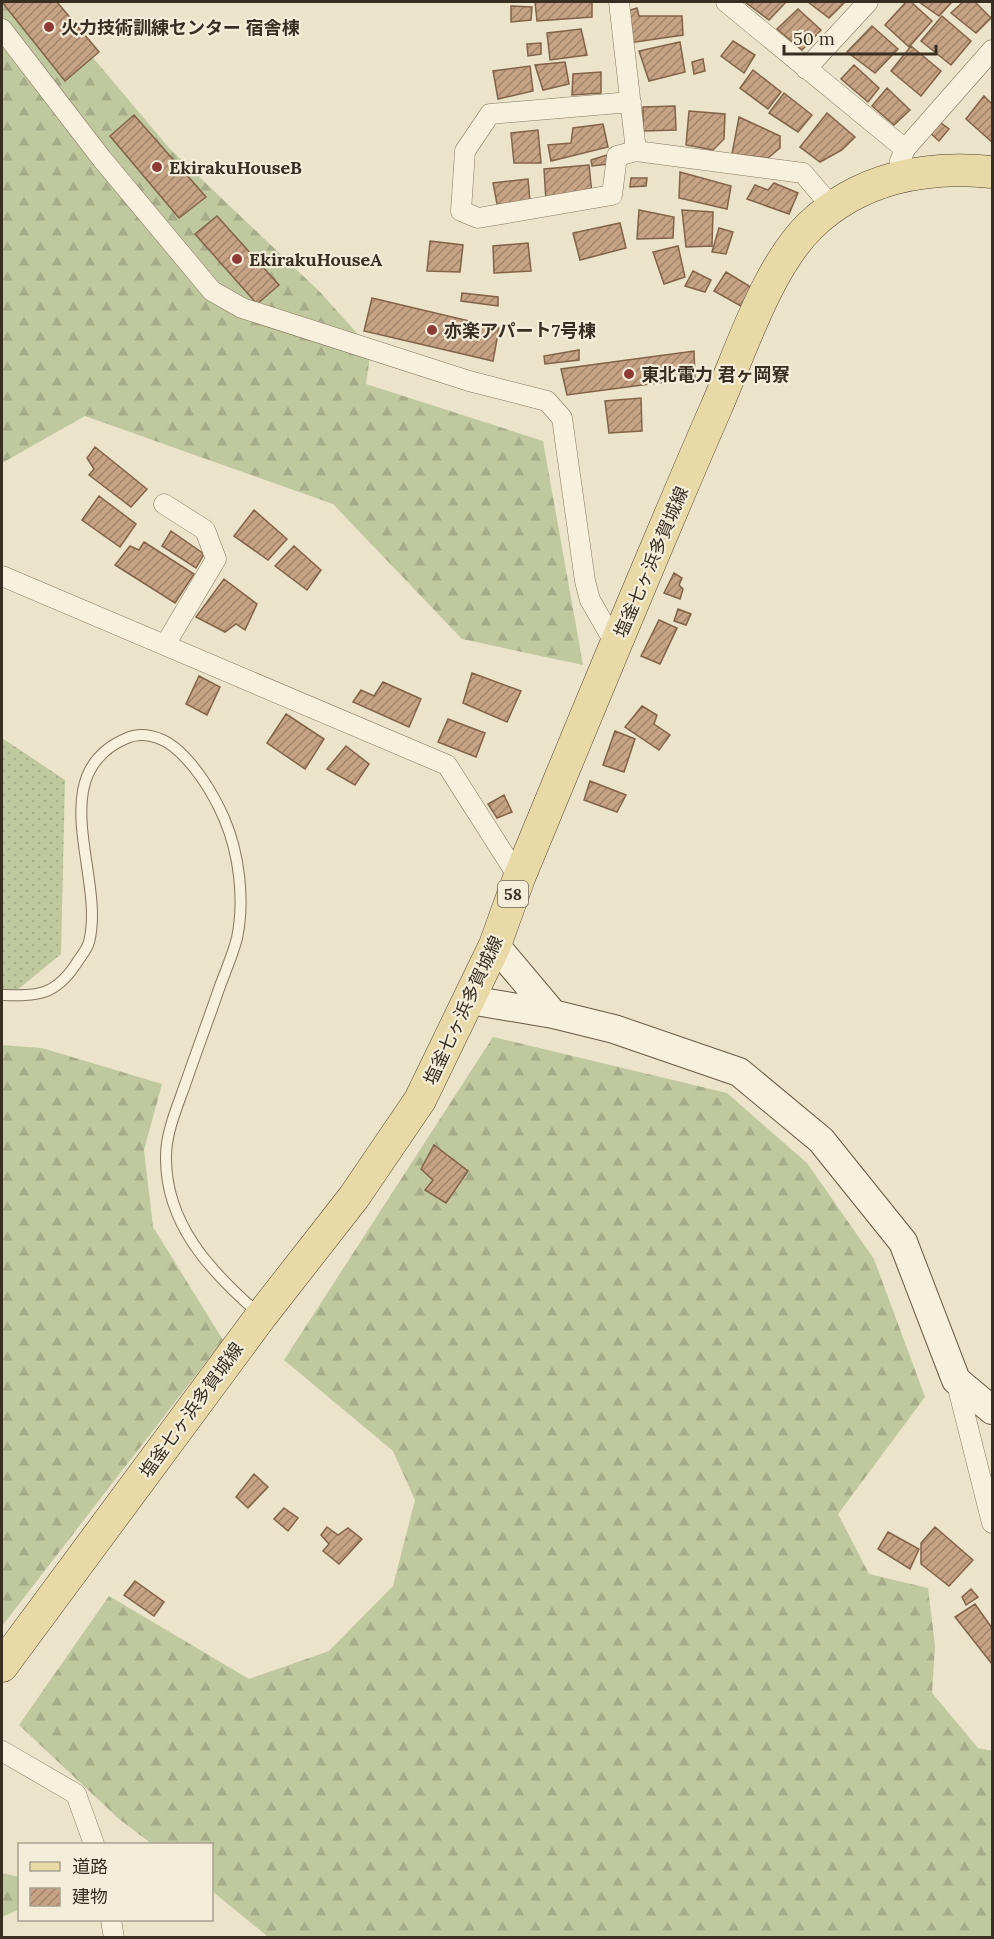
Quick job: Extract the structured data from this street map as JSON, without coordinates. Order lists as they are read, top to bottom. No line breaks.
{"streets":{"main road":["塩釜七ヶ浜多賀城線","58"]},"places":["火力技術訓練センター 宿舎棟","EkirakuHouseB","EkirakuHouseA","亦楽アパート7号棟","東北電力 君ヶ岡寮"],"legend":["道路","建物"],"scale_bar":"50 m"}
